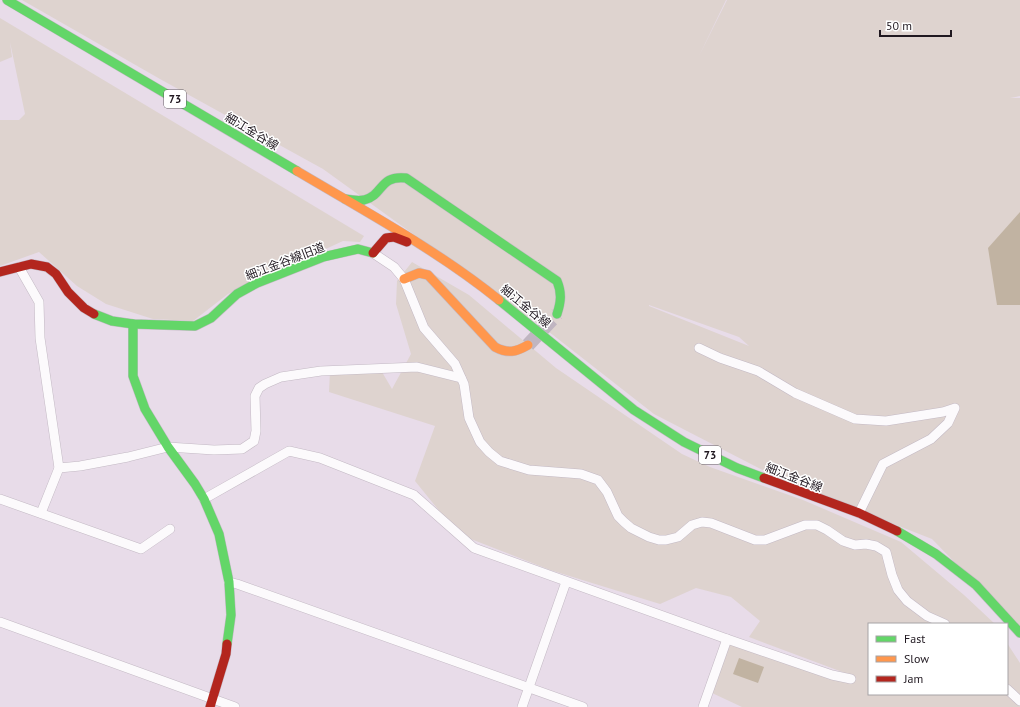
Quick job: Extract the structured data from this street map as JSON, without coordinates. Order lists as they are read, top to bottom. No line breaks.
{"streets":{"main road":["73","細江金谷線","細江金谷線旧道"]},"legend":["Fast","Slow","Jam"],"scale_bar":"50 m"}
